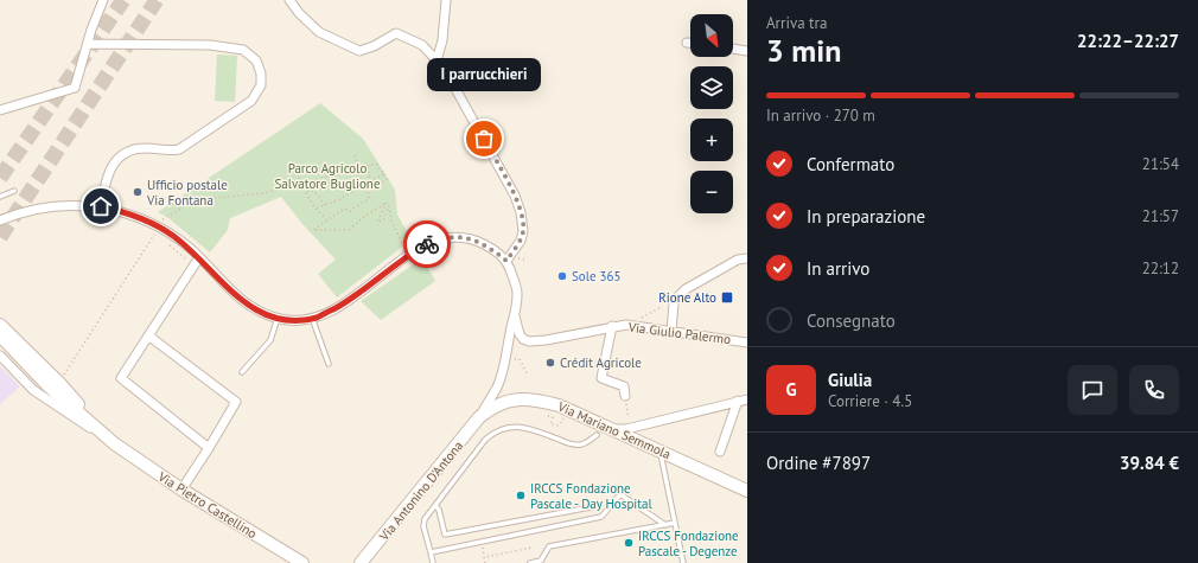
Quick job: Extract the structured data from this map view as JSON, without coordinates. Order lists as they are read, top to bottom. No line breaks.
{"streets":{"main road":["Via Mariano Semmola","Via Antonino D'Antona","Via Pietro Castellino"],"street":["Via Giulio Palermo"]},"crossings":[["Via Mariano Semmola","Via Antonino D'Antona"]],"parks":["Parco Agricolo Salvatore Buglione"],"places":{"other":["I parrucchieri","Ufficio postale Via Fontana","Sole 365","Crédit Agricole","IRCCS Fondazione Pascale - Day Hospital","IRCCS Fondazione Pascale - Degenze"],"transit":["Rione Alto"]},"north":"bottom right","page":{"heading":["3 min","Arriva tra","22:22–22:27"],"panel":["Giulia","Corriere · 4.5","Ordine #7897","39.84 €"],"map_buttons":["+","−"],"bubble":"I parrucchieri","bar":"In arrivo · 270 m","list":[["Confermato","21:54"],["In preparazione","21:57"],["In arrivo","22:12"],"Consegnato"],"round":"G"}}
